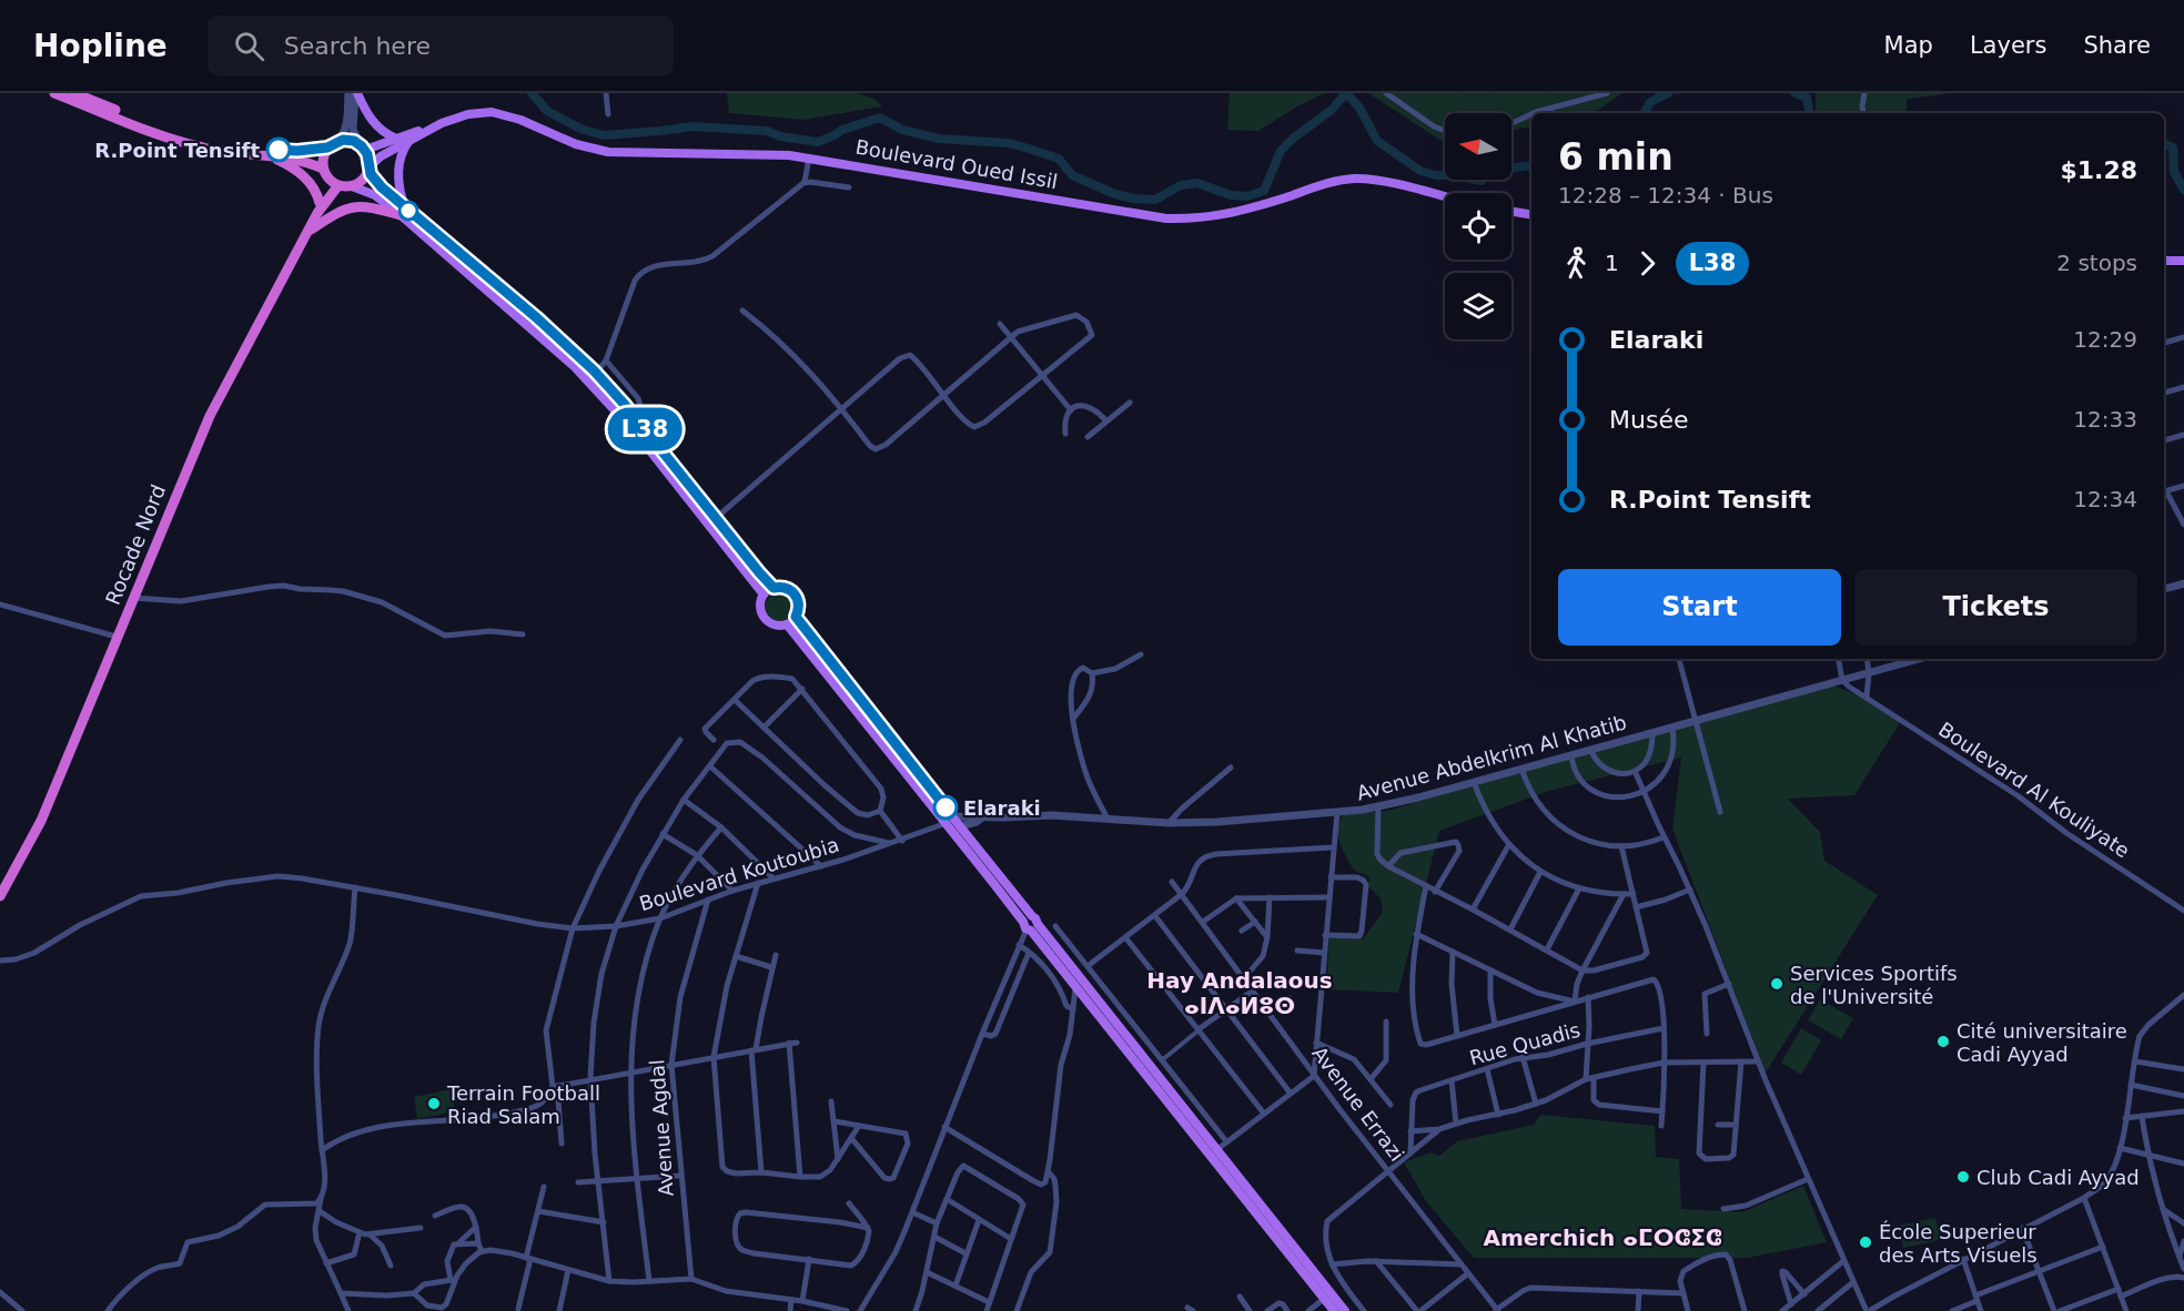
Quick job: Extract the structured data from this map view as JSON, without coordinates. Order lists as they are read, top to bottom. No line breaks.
{"streets":{"highway":["Rocade Nord"],"main road":["Boulevard Oued Issil"],"street":["Avenue Abdelkrim Al Khatib","Boulevard Al Kouliyate","Boulevard Koutoubia","Rue Quadis","Avenue Errazi","Avenue Agdal"]},"crossings":[["Avenue Abdelkrim Al Khatib","Boulevard Al Kouliyate"],["Avenue Abdelkrim Al Khatib","Boulevard Koutoubia"],["Boulevard Koutoubia","Avenue Agdal"]],"districts":["Hay Andalaous ⴰⵏⴷⴰⵍⵓⵙ","Amerchich ⴰⵎⵔⵛⵉⵛ"],"places":["R.Point Tensift","Elaraki","Services Sportifs de l'Université","Cité universitaire Cadi Ayyad","Terrain Football Riad Salam","Club Cadi Ayyad","École Superieur des Arts Visuels"],"lines":["bus line L38"],"north":"left","page":{"header":"Hopline","search":"Search here","nav":["Map","Layers","Share"],"on_map":"L38","heading":["6 min","12:28 – 12:34 · Bus","$1.28"],"legs":["1","L38","2 stops"],"list":[{"name":"Elaraki","value":"12:29"},{"name":"Musée","value":"12:33"},{"name":"R.Point Tensift","value":"12:34"}],"buttons":["Start","Tickets"]}}
